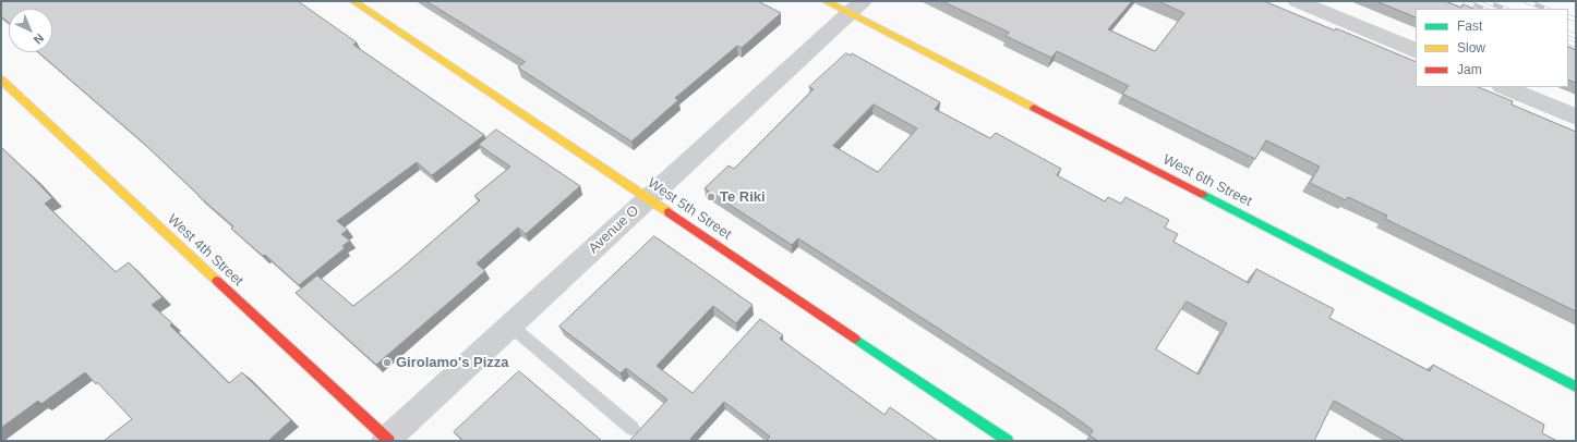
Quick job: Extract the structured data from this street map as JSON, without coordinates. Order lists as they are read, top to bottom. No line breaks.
{"streets":{"street":["West 6th Street","West 5th Street","Avenue O","West 4th Street"]},"crossings":[["West 6th Street","Avenue O"],["West 5th Street","Avenue O"],["Avenue O","West 4th Street"]],"places":["Te Riki","Girolamo's Pizza"],"legend":["Fast","Slow","Jam"],"north":"bottom right"}
